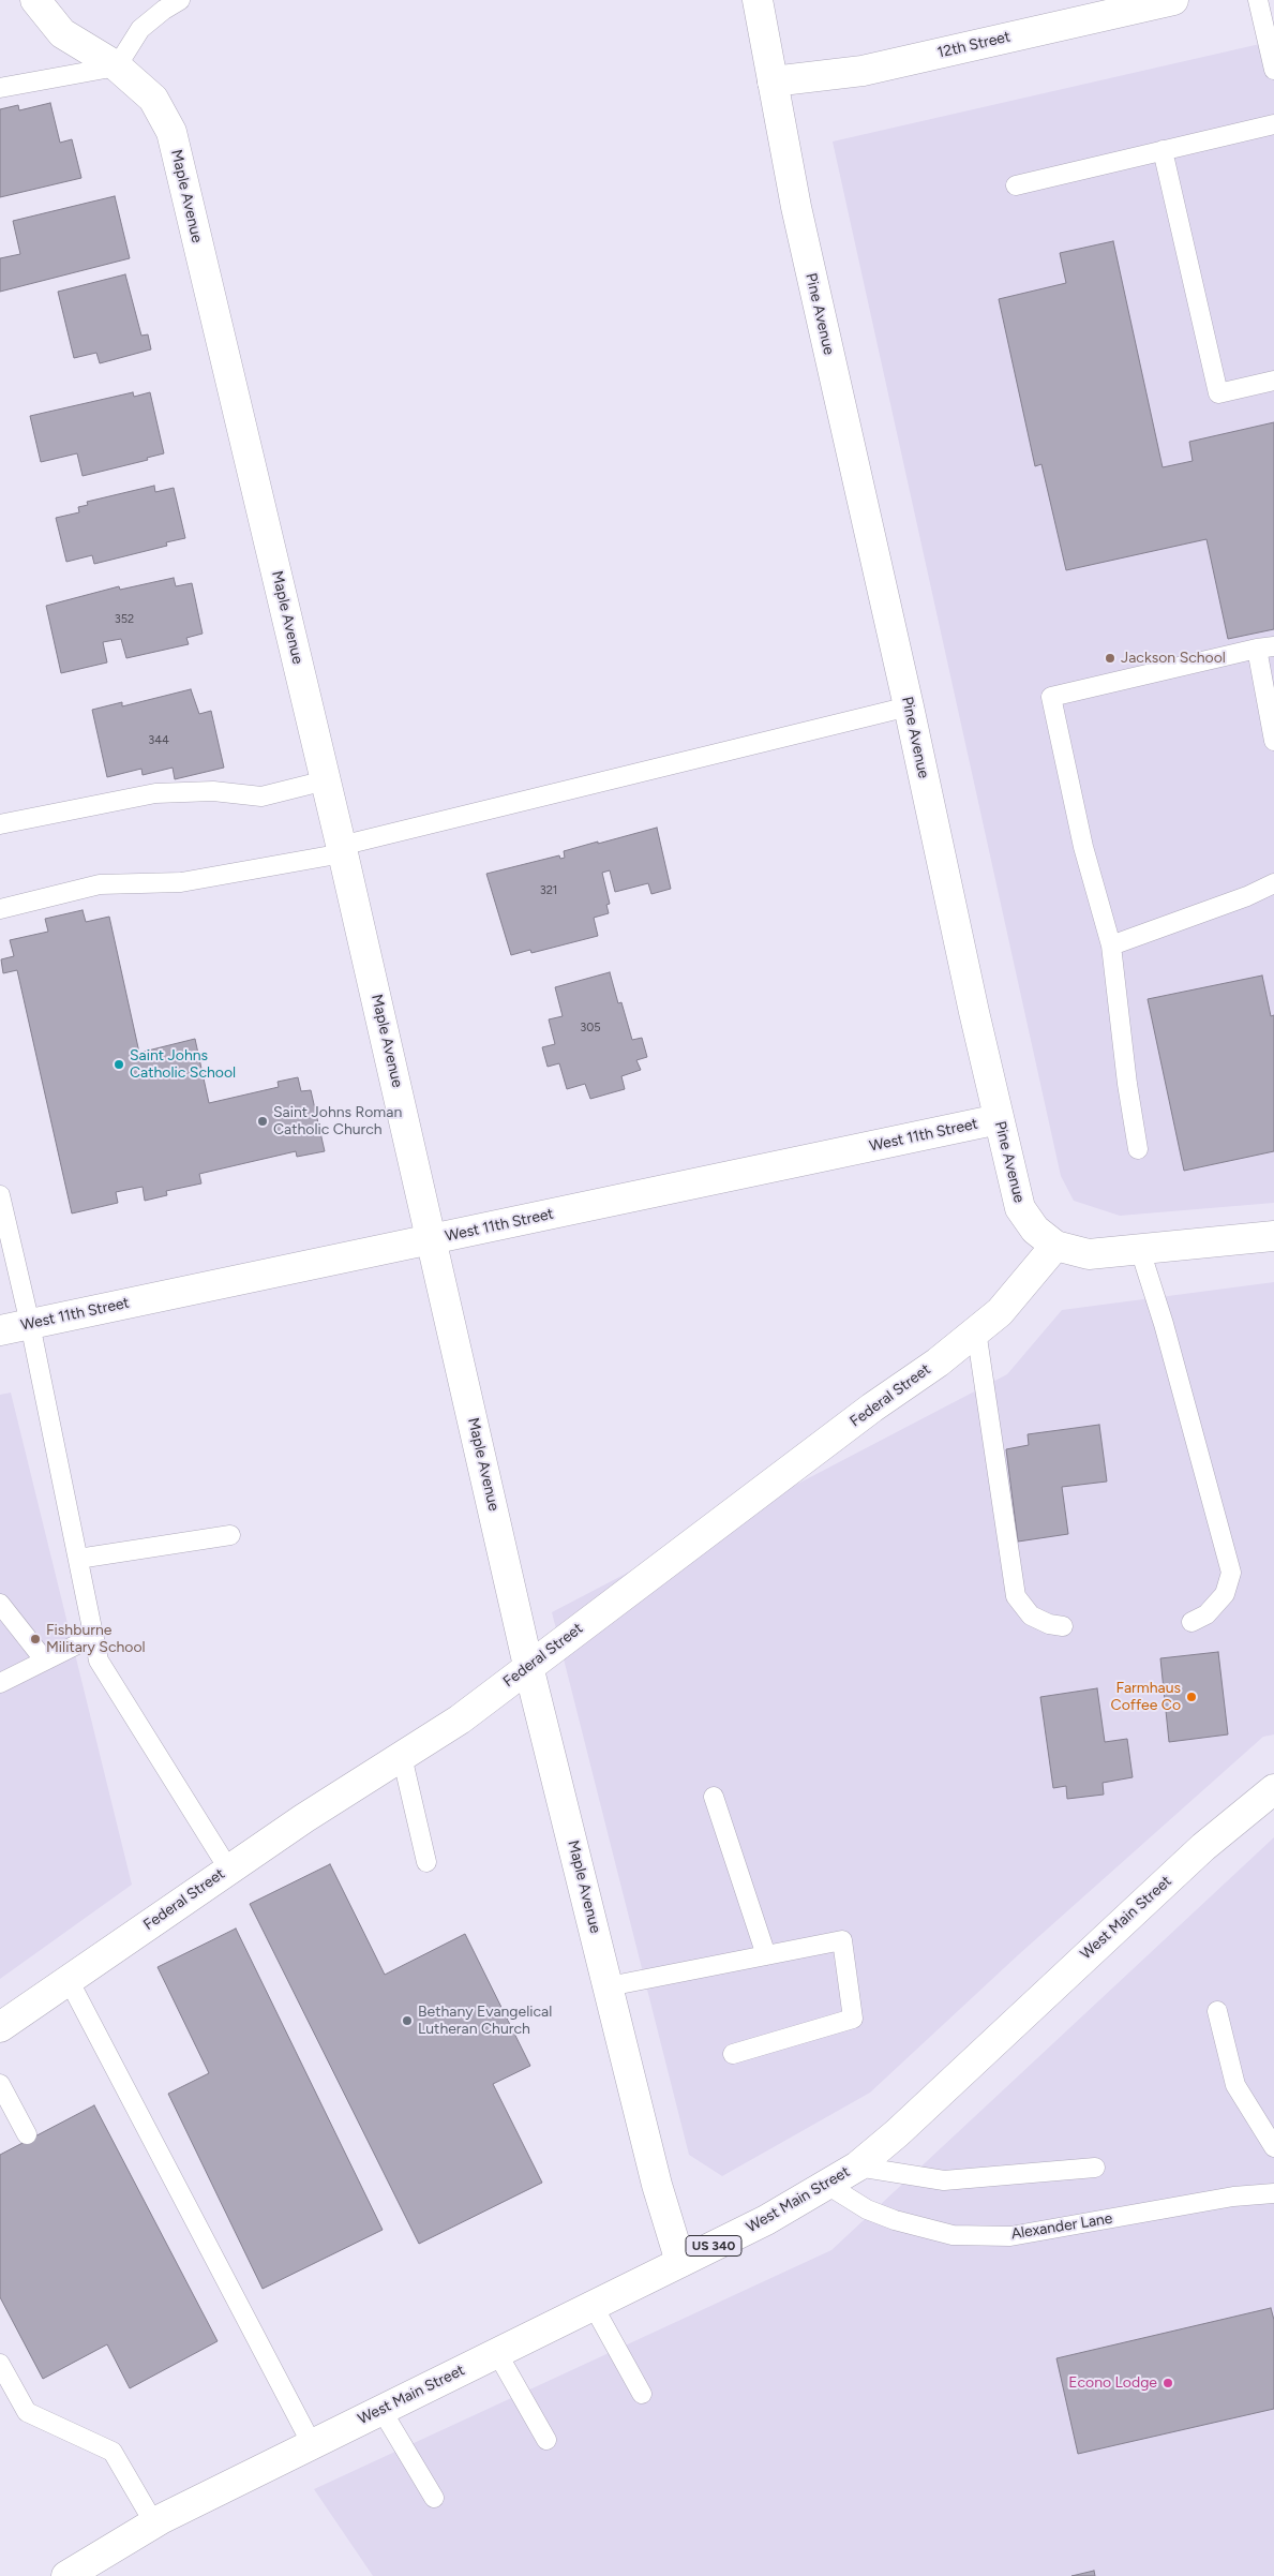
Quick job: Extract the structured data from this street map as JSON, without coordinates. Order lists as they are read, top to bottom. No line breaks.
{"streets":{"street":["12th Street","Maple Avenue","Pine Avenue","West 11th Street","Federal Street","West Main Street","US 340"],"lane":["Alexander Lane"]},"crossings":[["12th Street","Pine Avenue"],["Maple Avenue","West 11th Street"],["Maple Avenue","Federal Street"],["Maple Avenue","West Main Street"],["Pine Avenue","West 11th Street"],["Pine Avenue","Federal Street"],["West Main Street","Alexander Lane"]],"places":["Jackson School","Saint Johns Catholic School","Saint Johns Roman Catholic Church","Fishburne Military School","Farmhaus Coffee Co","Bethany Evangelical Lutheran Church","Econo Lodge"],"house_numbers":["352","344","321","305"]}
